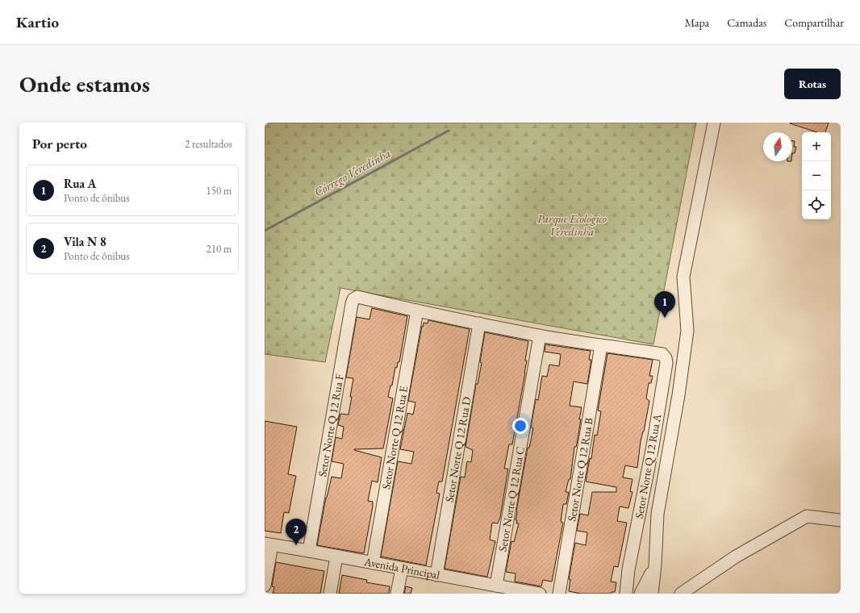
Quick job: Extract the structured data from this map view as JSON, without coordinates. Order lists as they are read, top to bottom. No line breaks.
{"streets":{"street":["Setor Norte Q 12 Rua F","Setor Norte Q 12 Rua E","Setor Norte Q 12 Rua D","Setor Norte Q 12 Rua A","Setor Norte Q 12 Rua B","Setor Norte Q 12 Rua C","Avenida Principal"]},"crossings":[["Setor Norte Q 12 Rua F","Setor Norte Q 12 Rua E"],["Setor Norte Q 12 Rua F","Avenida Principal"],["Setor Norte Q 12 Rua E","Avenida Principal"],["Setor Norte Q 12 Rua D","Avenida Principal"],["Setor Norte Q 12 Rua A","Setor Norte Q 12 Rua B"],["Setor Norte Q 12 Rua C","Avenida Principal"]],"water":["Córrego Veredinha"],"parks":["Parque Ecológico Veredinha"],"north":"top","page":{"header":"Kartio","nav":["Mapa","Camadas","Compartilhar"],"buttons":"Rotas","title":"Onde estamos","heading":["Por perto","2 resultados"],"map_buttons":["+","−"],"list":[{"mark":"1","name":"Rua A","note":"Ponto de ônibus","value":"150 m"},{"mark":"2","name":"Vila N 8","note":"Ponto de ônibus","value":"210 m"}],"pins":["1","2"]}}
